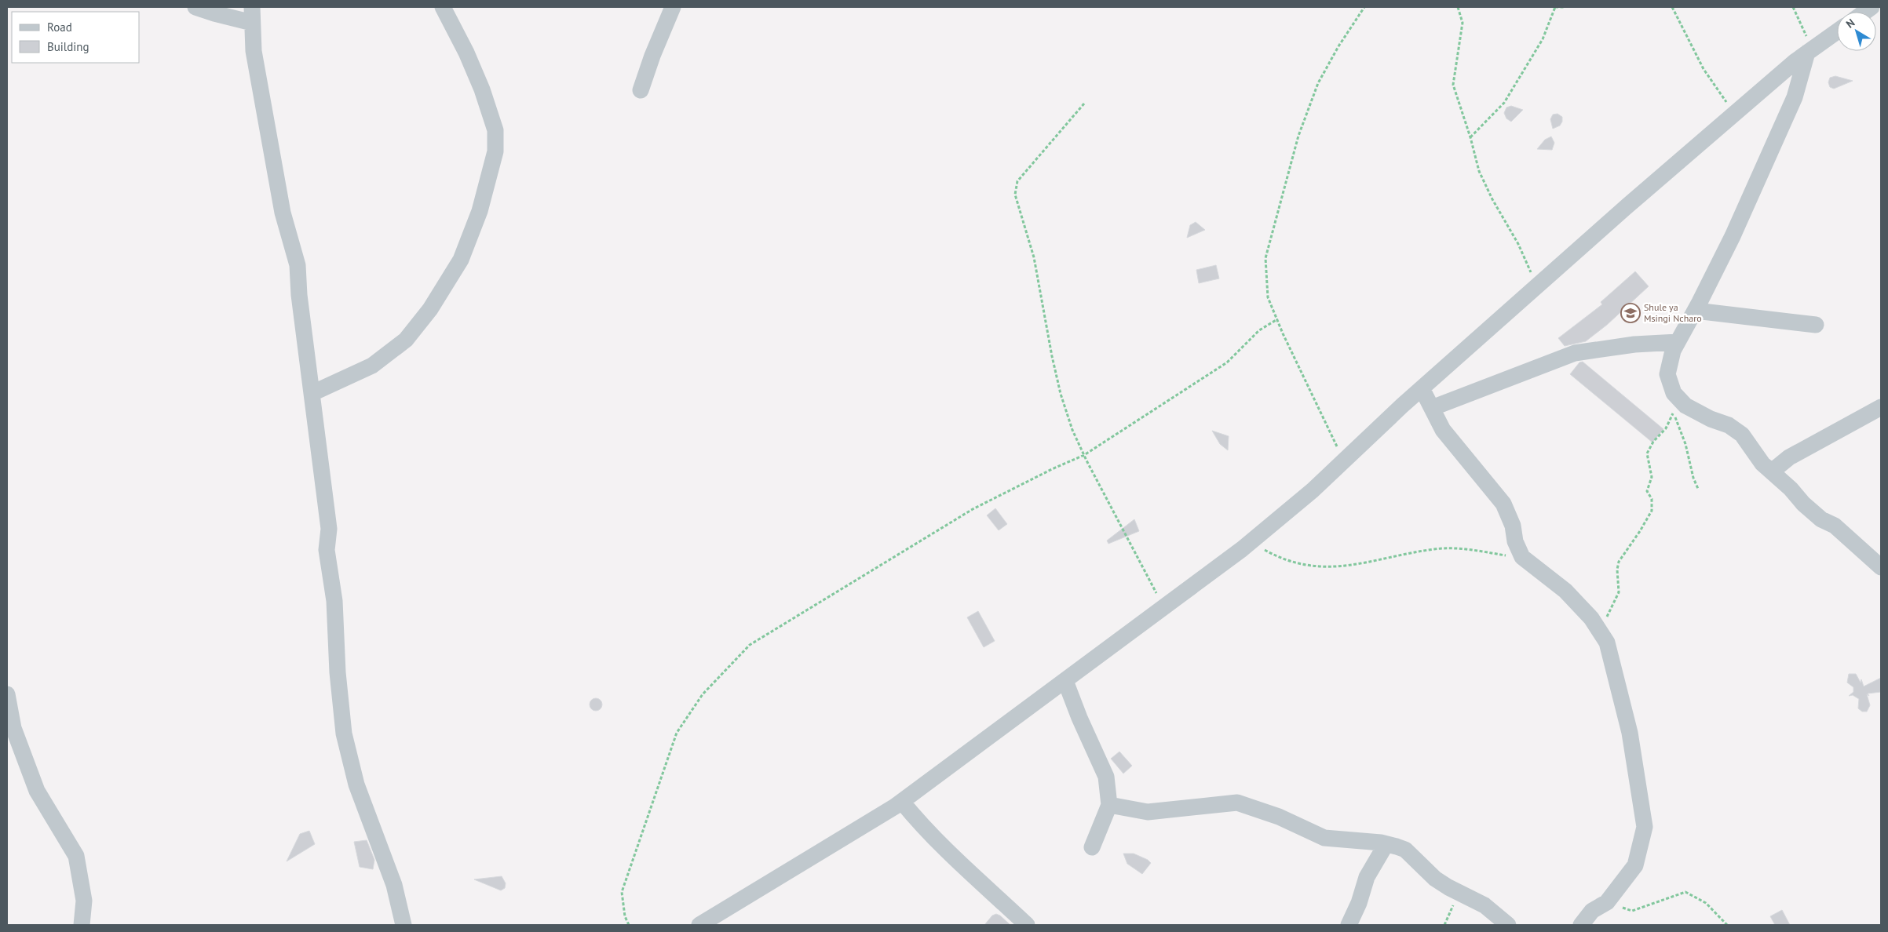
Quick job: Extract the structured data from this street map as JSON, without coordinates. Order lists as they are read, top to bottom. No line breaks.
{"places":{"school or university":["Shule ya Msingi Ncharo"]},"legend":["Road","Building"],"north":"top left"}
